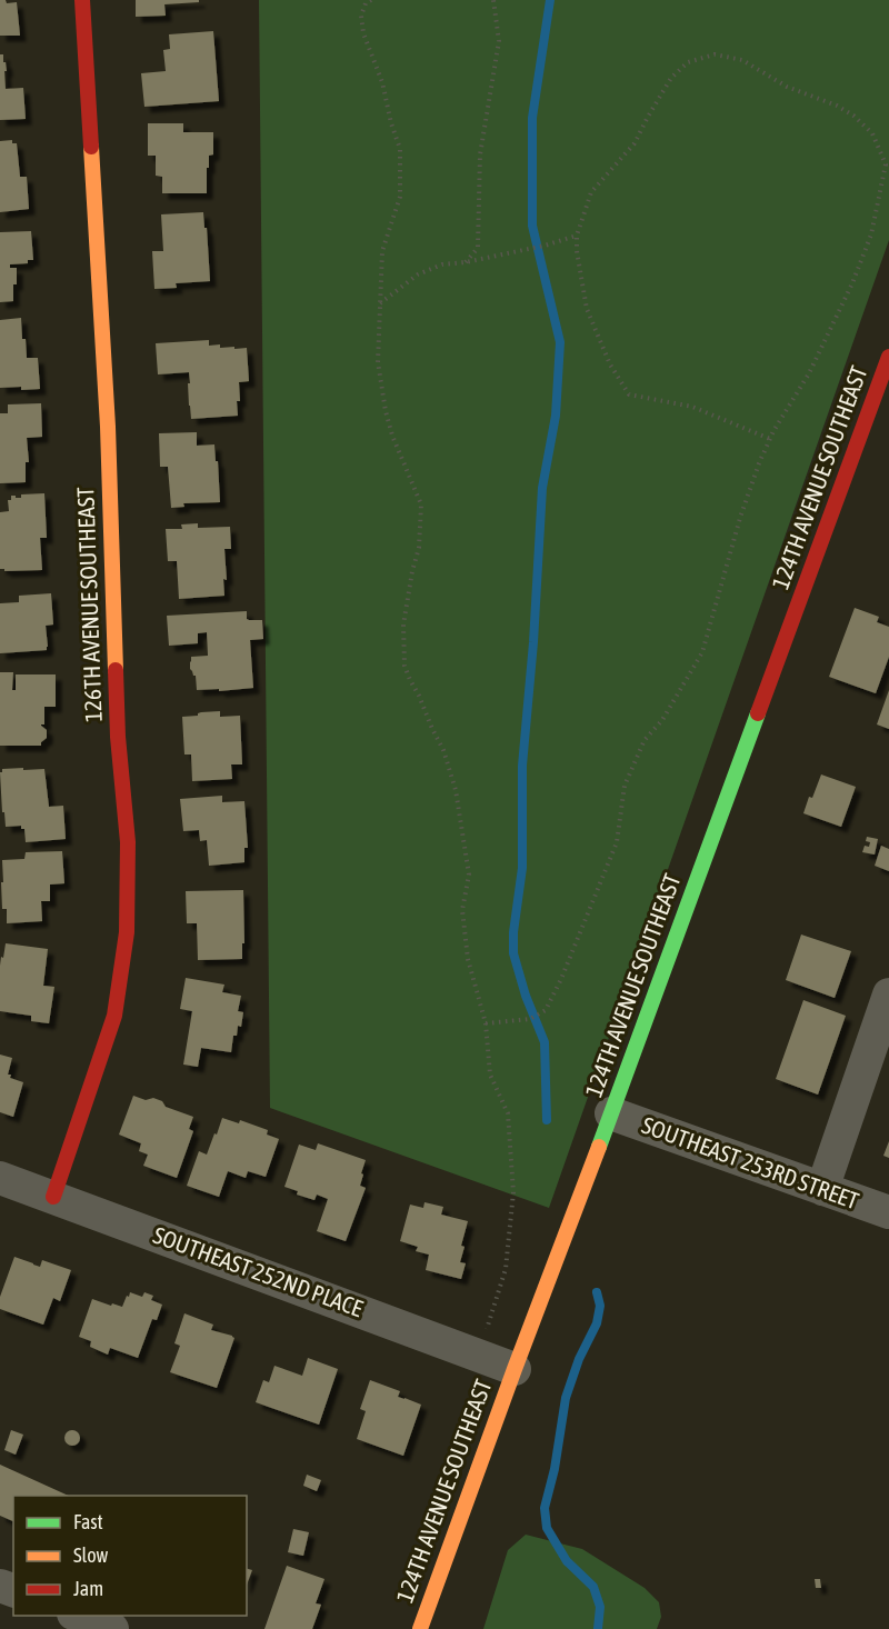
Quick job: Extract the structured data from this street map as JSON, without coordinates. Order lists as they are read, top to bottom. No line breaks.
{"streets":{"street":["124TH AVENUE SOUTHEAST","126TH AVENUE SOUTHEAST","SOUTHEAST 253RD STREET","SOUTHEAST 252ND PLACE"]},"crossings":[["124TH AVENUE SOUTHEAST","SOUTHEAST 253RD STREET"],["124TH AVENUE SOUTHEAST","SOUTHEAST 252ND PLACE"],["126TH AVENUE SOUTHEAST","SOUTHEAST 252ND PLACE"]],"legend":["Fast","Slow","Jam"]}
